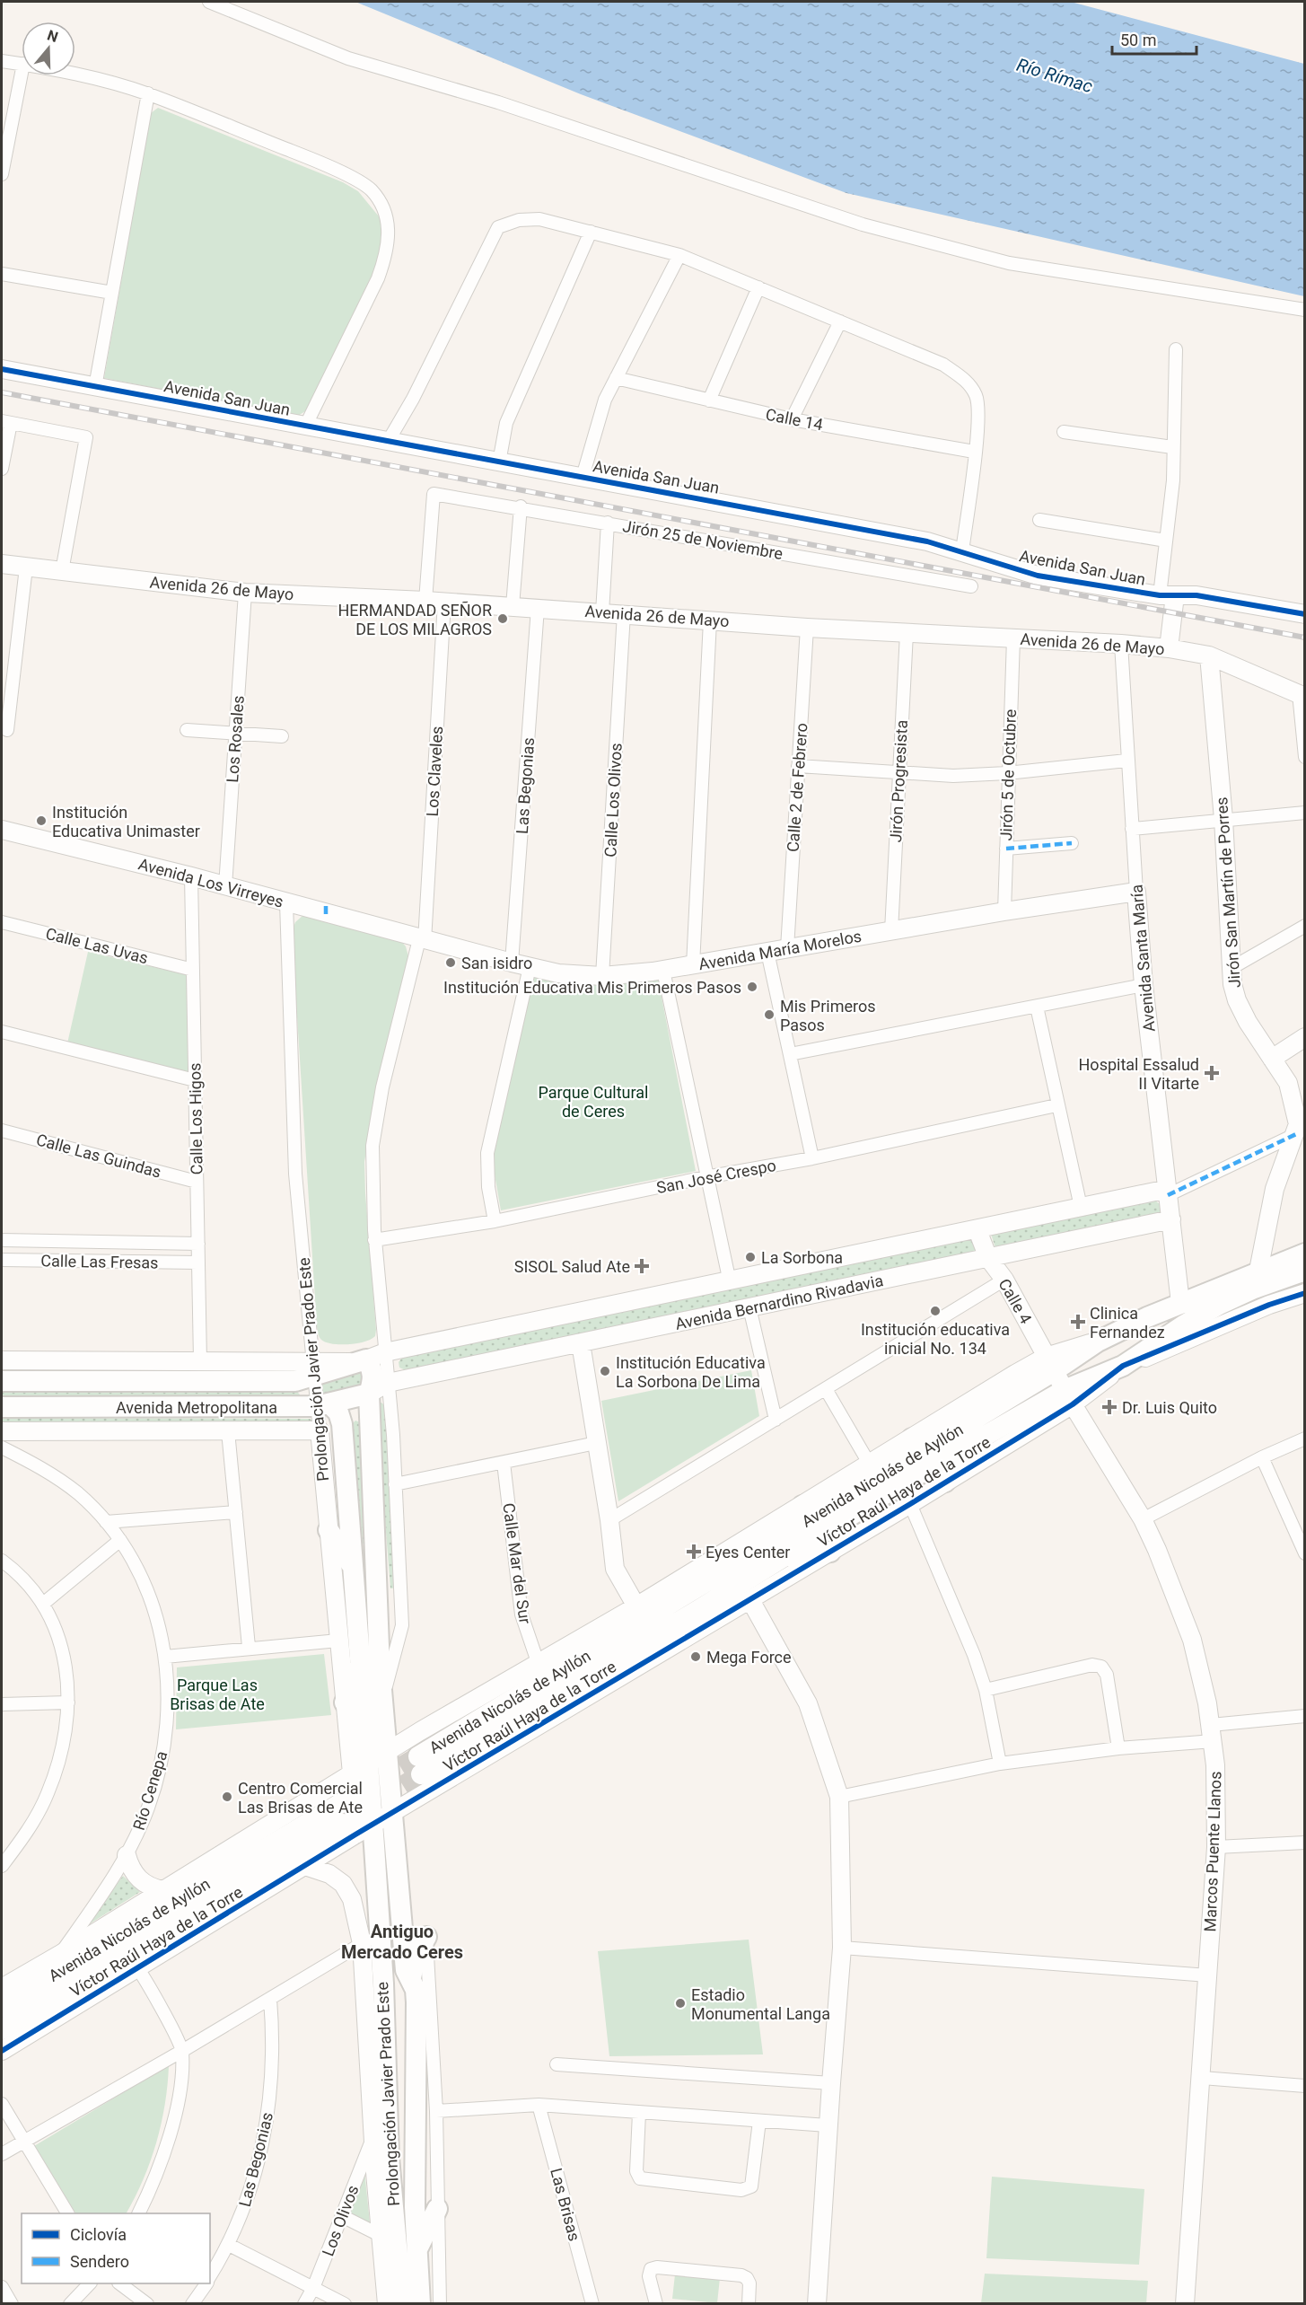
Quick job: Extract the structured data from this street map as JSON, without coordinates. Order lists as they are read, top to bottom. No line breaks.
{"streets":{"main road":["Prolongación Javier Prado Este","Avenida Metropolitana","Avenida Nicolás de Ayllón"],"street":["Avenida San Juan","Calle 14","Jirón 25 de Noviembre","Avenida 26 de Mayo","Los Rosales","Los Claveles","Jirón 5 de Octubre","Jirón Progresista","Las Begonias","Calle 2 de Febrero","Calle Los Olivos","Avenida Los Virreyes","Jirón San Martín de Porres","Calle Las Uvas","Avenida María Morelos","Avenida Santa María","Calle Los Higos","Calle Las Guindas","San José Crespo","Calle Las Fresas","Calle 4","Avenida Bernardino Rivadavia","Víctor Raúl Haya de la Torre","Calle Mar del Sur","Río Cenepa","Marcos Puente Llanos","Las Brisas","Los Olivos"]},"crossings":[["Jirón 25 de Noviembre","Avenida 26 de Mayo"],["Avenida 26 de Mayo","Los Rosales"],["Avenida 26 de Mayo","Los Claveles"],["Avenida 26 de Mayo","Jirón 5 de Octubre"],["Avenida 26 de Mayo","Jirón Progresista"],["Avenida 26 de Mayo","Las Begonias"],["Avenida 26 de Mayo","Calle 2 de Febrero"],["Avenida 26 de Mayo","Calle Los Olivos"],["Avenida 26 de Mayo","Jirón San Martín de Porres"],["Avenida 26 de Mayo","Avenida Santa María"],["Los Rosales","Avenida Los Virreyes"],["Los Claveles","Avenida Los Virreyes"],["Los Claveles","Avenida María Morelos"],["Los Claveles","Prolongación Javier Prado Este"],["Jirón 5 de Octubre","Avenida María Morelos"],["Jirón Progresista","Avenida María Morelos"],["Las Begonias","Avenida María Morelos"],["Calle 2 de Febrero","Avenida María Morelos"],["Calle Los Olivos","Avenida María Morelos"],["Avenida Los Virreyes","Avenida María Morelos"],["Avenida Los Virreyes","Calle Los Higos"],["Avenida Los Virreyes","Prolongación Javier Prado Este"],["Jirón San Martín de Porres","Avenida Nicolás de Ayllón"],["Calle Las Uvas","Calle Los Higos"],["Avenida María Morelos","Avenida Santa María"],["Avenida María Morelos","Prolongación Javier Prado Este"],["Avenida Santa María","Avenida Bernardino Rivadavia"],["Avenida Santa María","Avenida Nicolás de Ayllón"],["Calle Los Higos","Calle Las Guindas"],["Calle Los Higos","Calle Las Fresas"],["Calle Los Higos","Avenida Metropolitana"],["San José Crespo","Prolongación Javier Prado Este"],["Calle 4","Avenida Bernardino Rivadavia"],["Calle 4","Avenida Nicolás de Ayllón"],["Calle 4","Marcos Puente Llanos"],["Avenida Bernardino Rivadavia","Prolongación Javier Prado Este"],["Avenida Bernardino Rivadavia","Avenida Metropolitana"],["Prolongación Javier Prado Este","Avenida Metropolitana"],["Prolongación Javier Prado Este","Avenida Nicolás de Ayllón"],["Prolongación Javier Prado Este","Víctor Raúl Haya de la Torre"],["Prolongación Javier Prado Este","Los Olivos"],["Avenida Nicolás de Ayllón","Víctor Raúl Haya de la Torre"],["Avenida Nicolás de Ayllón","Marcos Puente Llanos"],["Víctor Raúl Haya de la Torre","Marcos Puente Llanos"]],"districts":["Antiguo Mercado Ceres"],"water":["Río Rímac"],"parks":["Parque Cultural de Ceres","Parque Las Brisas de Ate"],"places":{"other":["HERMANDAD SEÑOR DE LOS MILAGROS","Institución Educativa Unimaster","San isidro","Institución Educativa Mis Primeros Pasos","Mis Primeros Pasos","La Sorbona","Institución educativa inicial No. 134","Institución Educativa La Sorbona De Lima","Mega Force","Centro Comercial Las Brisas de Ate","Estadio Monumental Langa"],"health":["Hospital Essalud II Vitarte","SISOL Salud Ate","Clinica Fernandez","Dr. Luis Quito","Eyes Center"]},"legend":["Ciclovía","Sendero"],"scale_bar":"50 m","north":"top"}
